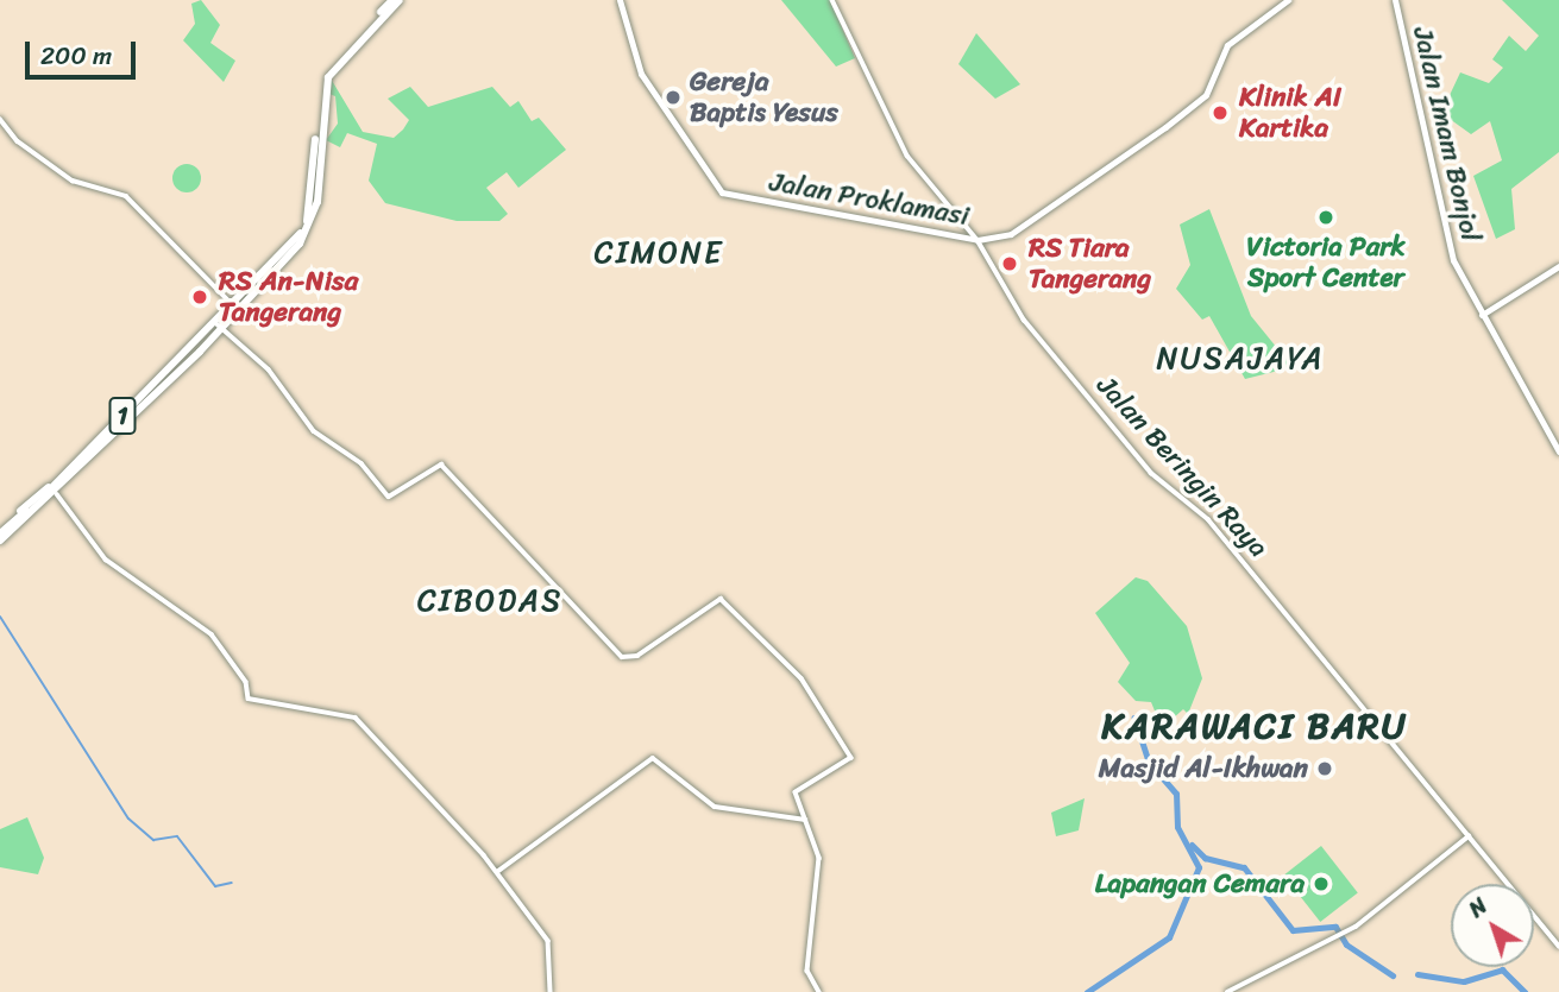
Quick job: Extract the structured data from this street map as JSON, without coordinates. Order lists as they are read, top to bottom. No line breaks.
{"streets":{"highway":["1"],"main road":["Jalan Imam Bonjol","Jalan Proklamasi"],"street":["Jalan Beringin Raya"]},"crossings":[["Jalan Proklamasi","Jalan Beringin Raya"]],"districts":["CIMONE","NUSAJAYA","CIBODAS","KARAWACI BARU"],"places":["Gereja Baptis Yesus","Klinik AI Kartika","Victoria Park Sport Center","RS Tiara Tangerang","RS An-Nisa Tangerang","Masjid Al-Ikhwan","Lapangan Cemara"],"scale_bar":"200 m","north":"top left"}
